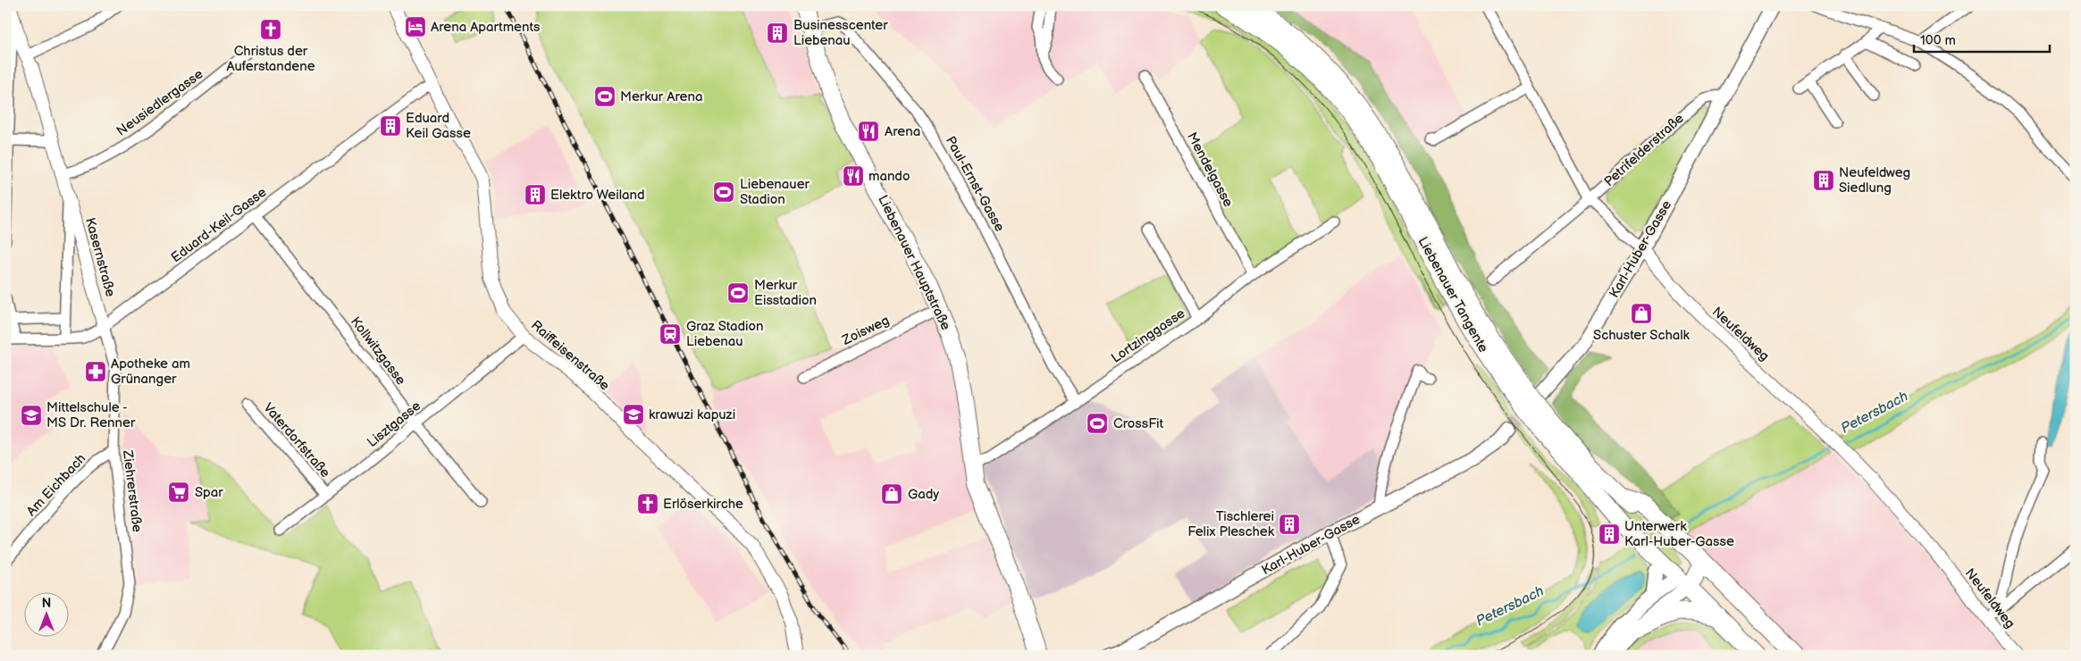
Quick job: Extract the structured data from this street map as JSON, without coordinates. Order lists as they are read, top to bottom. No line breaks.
{"streets":{"main road":["Karl-Huber-Gasse","Liebenauer Hauptstraße","Liebenauer Tangente"],"street":["Neusiedlergasse","Petrifelderstraße","Mendelgasse","Paul-Ernst-Gasse","Eduard-Keil-Gasse","Kasernstraße","Zoisweg","Neufeldweg","Lortzinggasse","Kollwitzgasse","Raiffeisenstraße","Lisztgasse","Vaterdorfstraße","Am Eichbach","Ziehrerstraße"]},"crossings":[["Neusiedlergasse","Kasernstraße"],["Petrifelderstraße","Karl-Huber-Gasse"],["Petrifelderstraße","Neufeldweg"],["Mendelgasse","Lortzinggasse"],["Paul-Ernst-Gasse","Liebenauer Hauptstraße"],["Paul-Ernst-Gasse","Lortzinggasse"],["Eduard-Keil-Gasse","Kasernstraße"],["Eduard-Keil-Gasse","Kollwitzgasse"],["Eduard-Keil-Gasse","Raiffeisenstraße"],["Eduard-Keil-Gasse","Ziehrerstraße"],["Karl-Huber-Gasse","Liebenauer Tangente"],["Karl-Huber-Gasse","Neufeldweg"],["Kasernstraße","Ziehrerstraße"],["Liebenauer Hauptstraße","Zoisweg"],["Liebenauer Hauptstraße","Lortzinggasse"],["Kollwitzgasse","Lisztgasse"],["Raiffeisenstraße","Lisztgasse"],["Lisztgasse","Vaterdorfstraße"],["Am Eichbach","Ziehrerstraße"]],"water":["Petersbach"],"places":{"hotel":["Arena Apartments"],"church":["Christus der Auferstandene","Erlöserkirche"],"building":["Businesscenter Liebenau","Eduard Keil Gasse","Neufeldweg Siedlung","Elektro Weiland","Tischlerei Felix Pleschek","Unterwerk Karl-Huber-Gasse"],"sports":["Merkur Arena","Liebenauer Stadion","Merkur Eisstadion","CrossFit"],"restaurant":["Arena","mando"],"shop":["Schuster Schalk","Gady"],"station":["Graz Stadion Liebenau"],"pharmacy":["Apotheke am Grünanger"],"school or university":["krawuzi kapuzi","Mittelschule - MS Dr. Renner"],"supermarket":["Spar"]},"scale_bar":"100 m","north":"top"}
